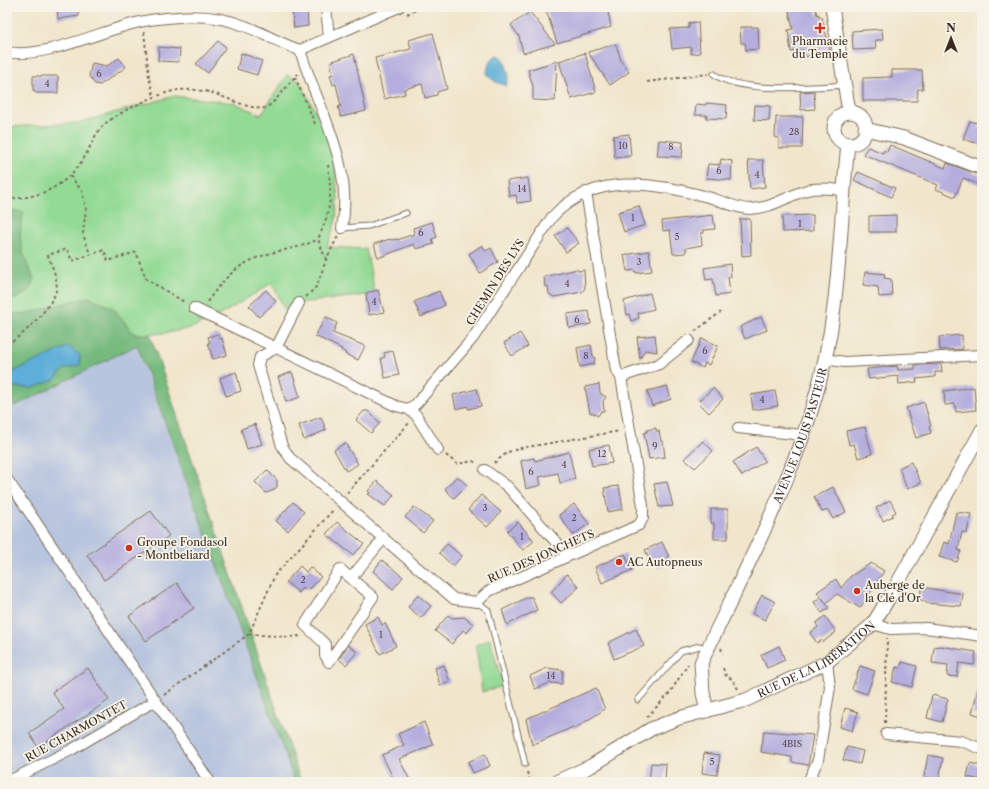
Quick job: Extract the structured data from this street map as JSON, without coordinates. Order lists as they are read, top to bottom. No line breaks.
{"streets":{"street":["CHEMIN DES LYS","AVENUE LOUIS PASTEUR","RUE DES JONCHETS","RUE DE LA LIBÉRATION","RUE CHARMONTET"]},"crossings":[["CHEMIN DES LYS","AVENUE LOUIS PASTEUR"],["CHEMIN DES LYS","RUE DES JONCHETS"],["AVENUE LOUIS PASTEUR","RUE DE LA LIBÉRATION"]],"places":{"health":["Pharmacie du Temple"],"other":["Groupe Fondasol - Montbeliard","AC Autopneus","Auberge de la Clé d'Or"]},"house_numbers":["6","4","28","10","8","6","4","14","1","1","6","5","3","4","4","6","6","8","4","9","12","4","6","3","2","1","2","1","14","4BIS","5"],"north":"top"}
